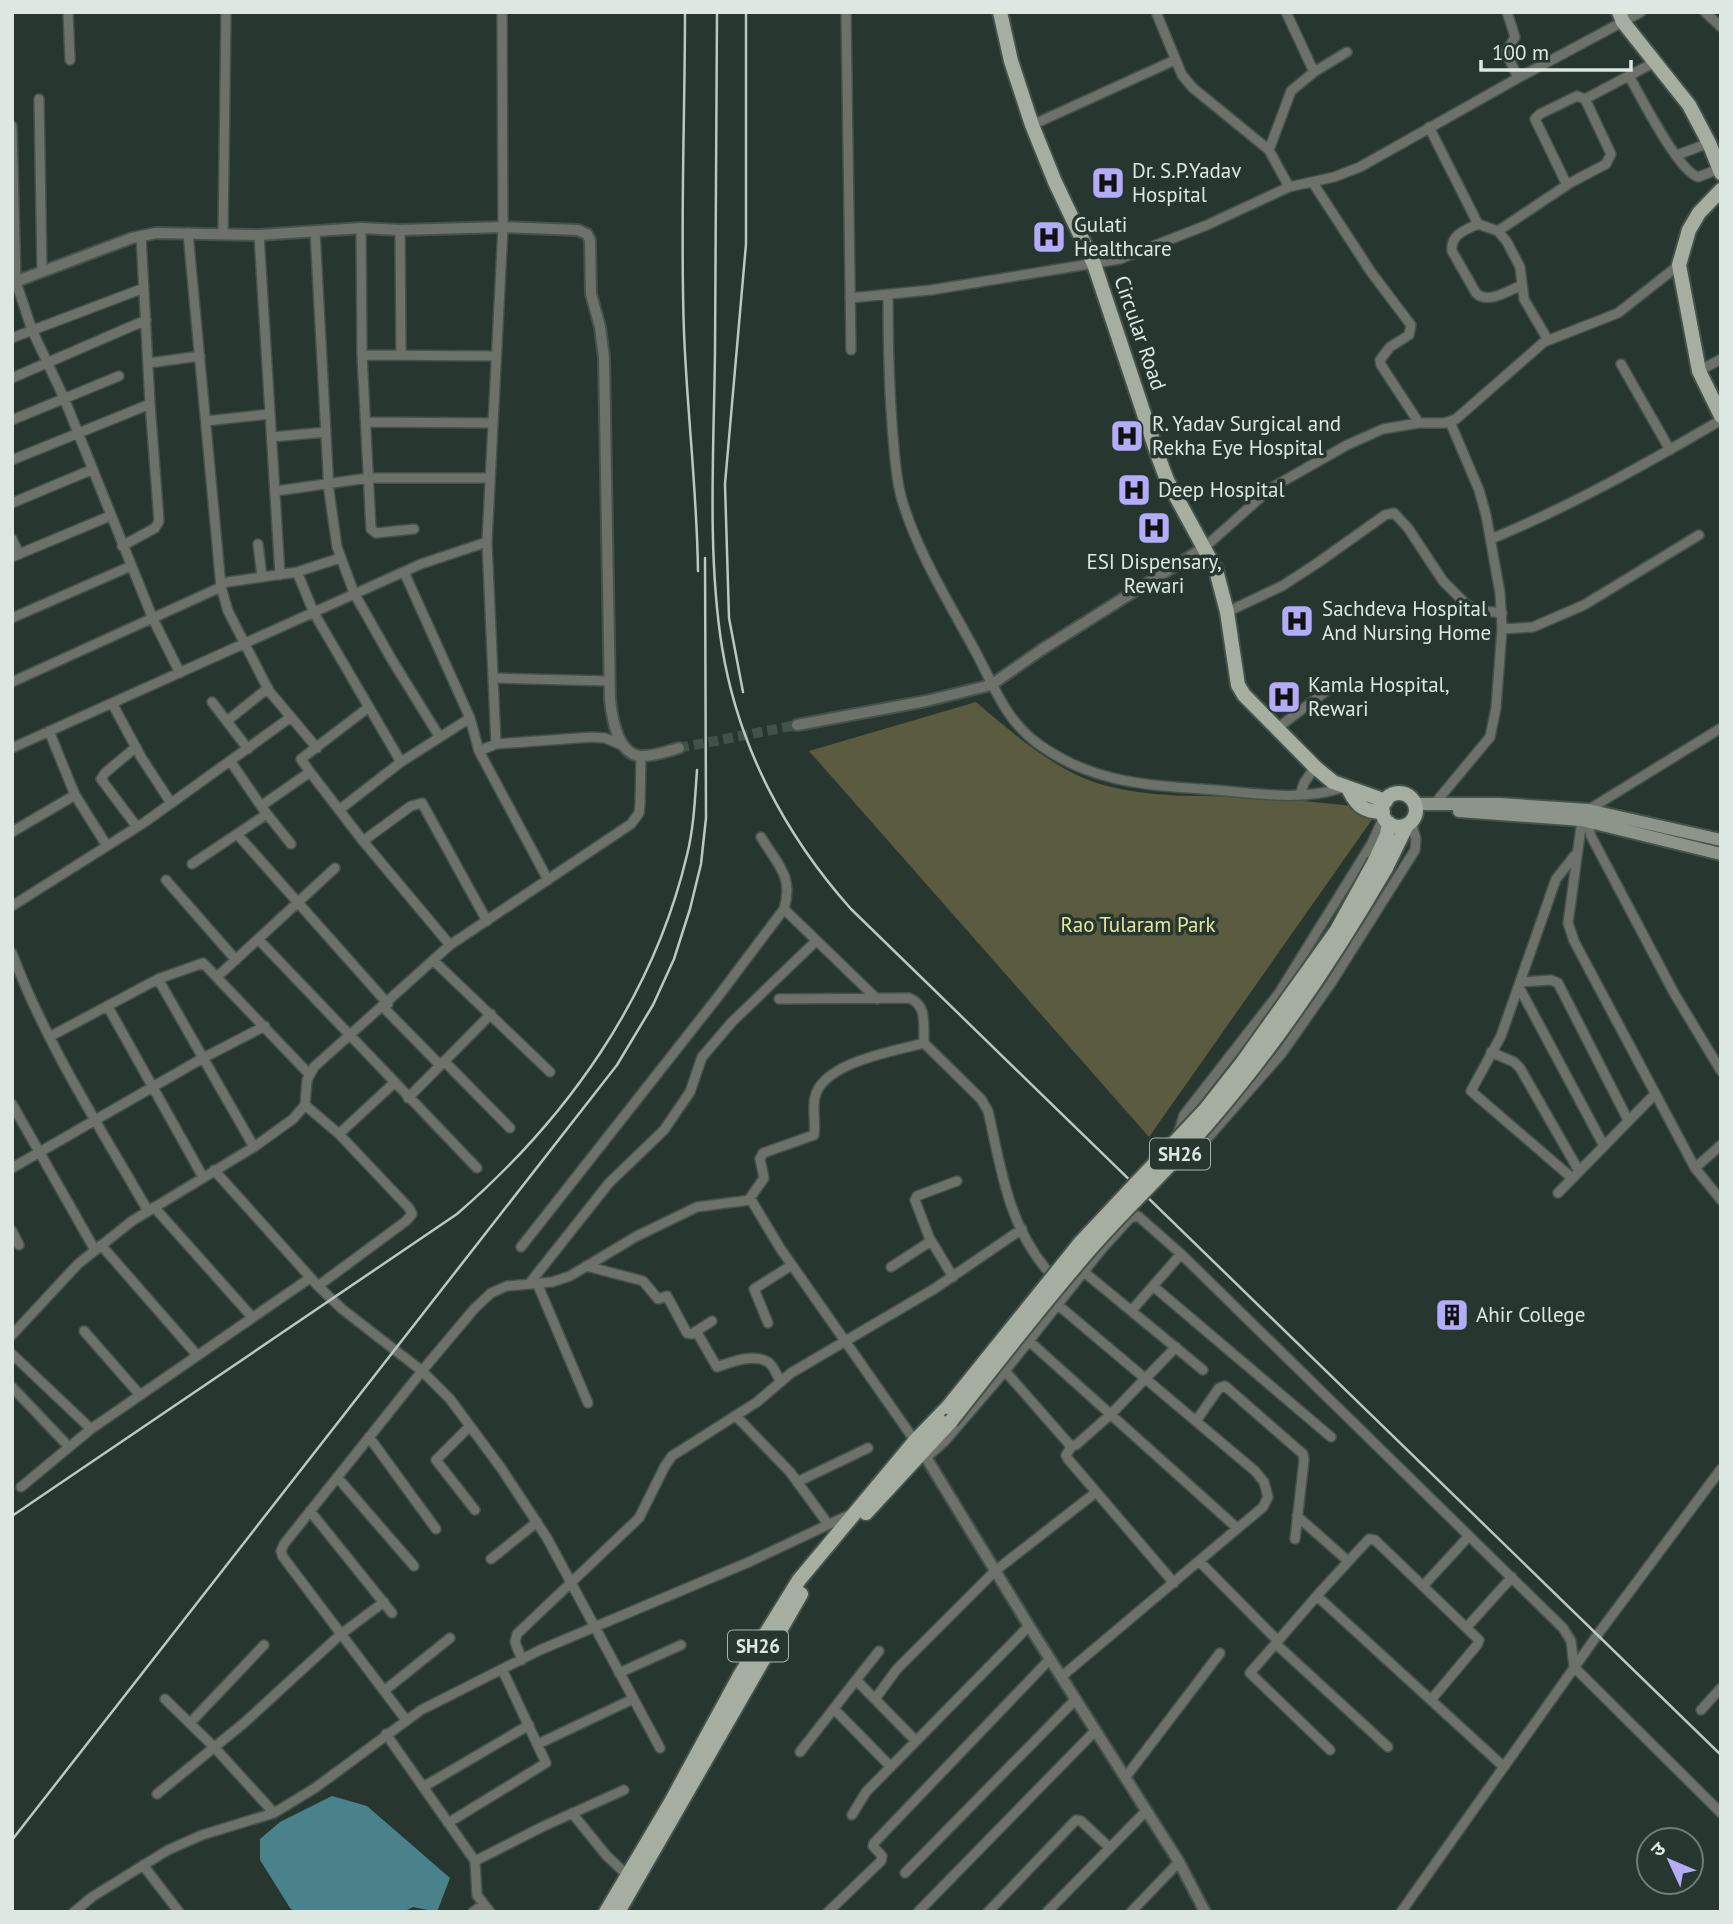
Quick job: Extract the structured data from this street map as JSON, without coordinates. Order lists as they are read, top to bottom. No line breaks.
{"streets":{"main road":["Circular Road","SH26"]},"crossings":[["Circular Road","SH26"]],"parks":["Rao Tularam Park"],"places":{"hospital":["Dr. S.P.Yadav Hospital","Gulati Healthcare","R. Yadav Surgical and Rekha Eye Hospital","Deep Hospital","ESI Dispensary, Rewari","Sachdeva Hospital And Nursing Home","Kamla Hospital, Rewari"],"building":["Ahir College"]},"scale_bar":"100 m","north":"top left"}
